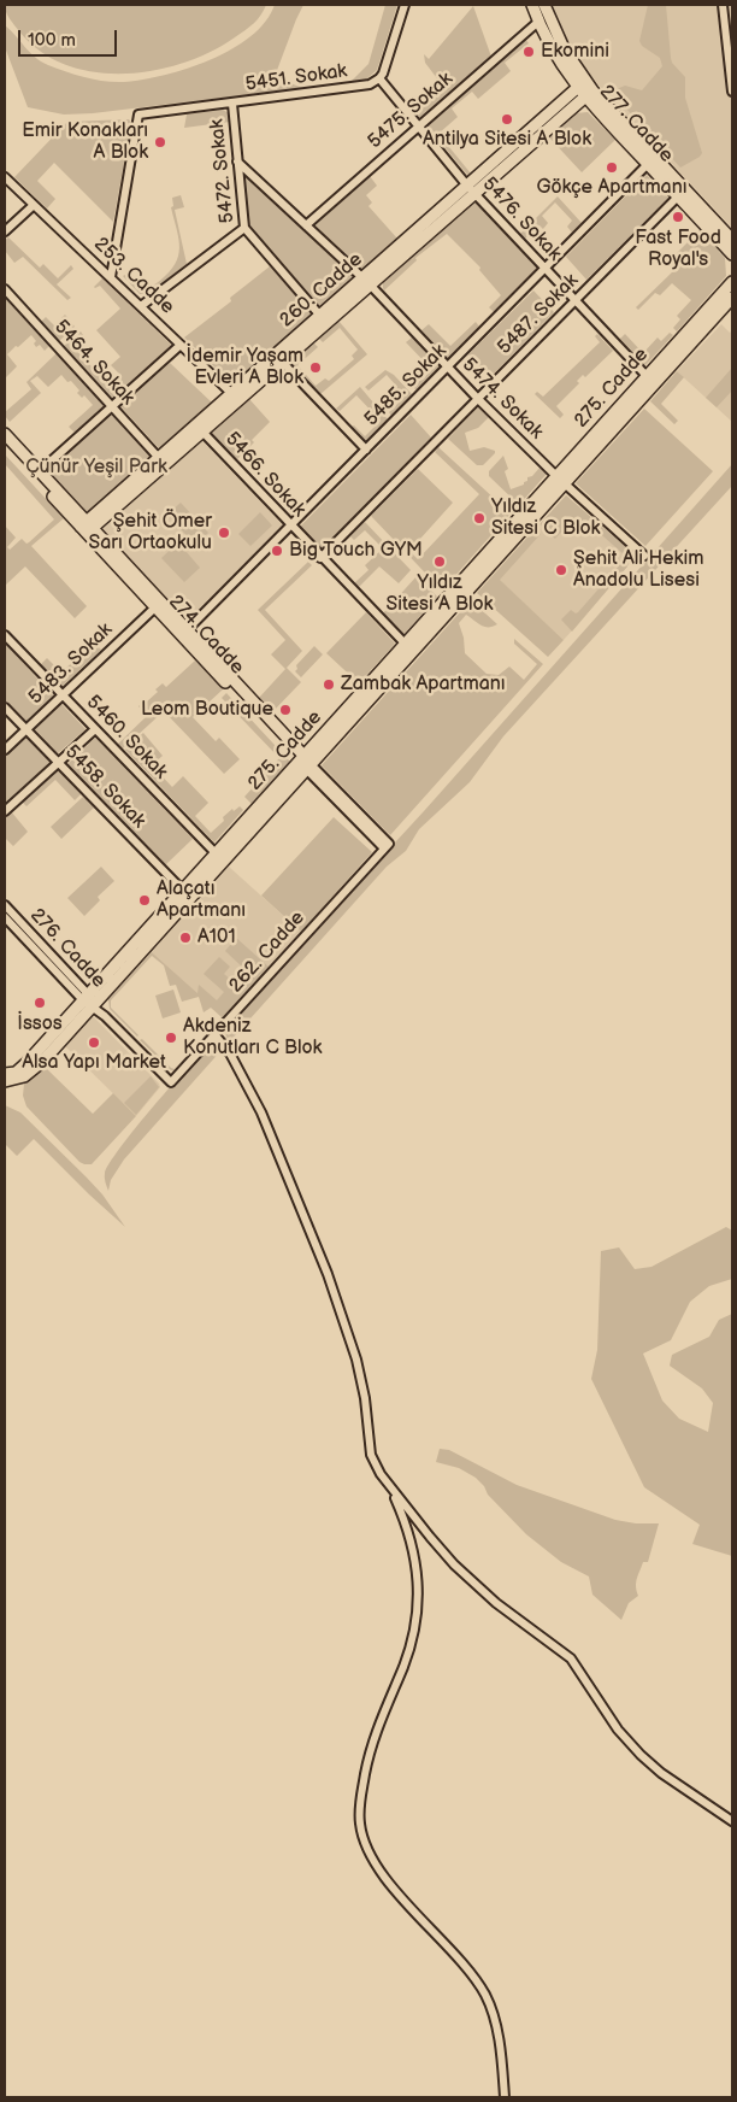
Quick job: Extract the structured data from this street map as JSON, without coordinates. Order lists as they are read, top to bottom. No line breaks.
{"streets":{"street":["5451. Sokak","5475. Sokak","277. Cadde","5472. Sokak","5476. Sokak","253. Cadde","260. Cadde","5487. Sokak","5464. Sokak","5485. Sokak","275. Cadde","5474. Sokak","5466. Sokak","274. Cadde","5483. Sokak","5460. Sokak","5458. Sokak","276. Cadde","262. Cadde"]},"crossings":[["5451. Sokak","5472. Sokak"],["5451. Sokak","5476. Sokak"],["5451. Sokak","253. Cadde"],["5475. Sokak","277. Cadde"],["5475. Sokak","5476. Sokak"],["5475. Sokak","5474. Sokak"],["277. Cadde","260. Cadde"],["277. Cadde","5487. Sokak"],["277. Cadde","5485. Sokak"],["5472. Sokak","260. Cadde"],["5472. Sokak","5474. Sokak"],["5476. Sokak","260. Cadde"],["5476. Sokak","5487. Sokak"],["5476. Sokak","5485. Sokak"],["5476. Sokak","275. Cadde"],["253. Cadde","260. Cadde"],["260. Cadde","5464. Sokak"],["260. Cadde","5474. Sokak"],["260. Cadde","5466. Sokak"],["260. Cadde","274. Cadde"],["5487. Sokak","5474. Sokak"],["5487. Sokak","5466. Sokak"],["5485. Sokak","5474. Sokak"],["5485. Sokak","5466. Sokak"],["5485. Sokak","274. Cadde"],["275. Cadde","5474. Sokak"],["275. Cadde","5466. Sokak"],["275. Cadde","274. Cadde"],["275. Cadde","5460. Sokak"],["275. Cadde","5458. Sokak"],["275. Cadde","276. Cadde"],["274. Cadde","5483. Sokak"],["274. Cadde","262. Cadde"],["5483. Sokak","5460. Sokak"],["5483. Sokak","5458. Sokak"],["276. Cadde","262. Cadde"]],"parks":["Çünür Yeşil Park"],"places":["Ekomini","Antilya Sitesi A Blok","Emir Konakları A Blok","Gökçe Apartmanı","Fast Food Royal's","İdemir Yaşam Evleri A Blok","Yıldız Sitesi C Blok","Şehit Ömer Sarı Ortaokulu","Big Touch GYM","Yıldız Sitesi A Blok","Şehit Ali Hekim Anadolu Lisesi","Zambak Apartmanı","Leom Boutique","Alaçatı Apartmanı","A101","İssos","Akdeniz Konutları C Blok","Alsa Yapı Market"],"scale_bar":"100 m"}
